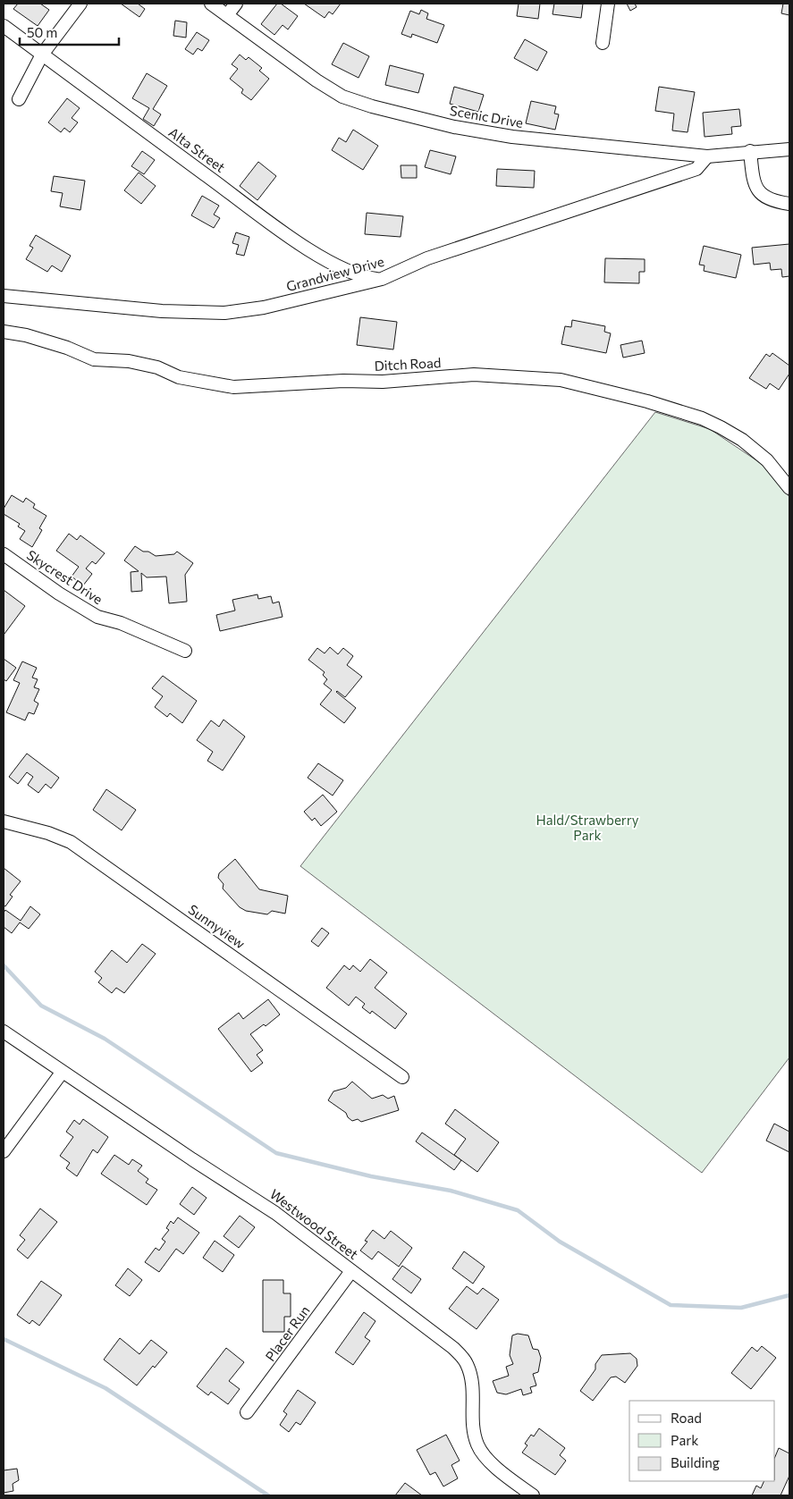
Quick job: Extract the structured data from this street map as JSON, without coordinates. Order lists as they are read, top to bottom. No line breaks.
{"streets":{"street":["Scenic Drive","Alta Street","Grandview Drive","Ditch Road","Skycrest Drive","Sunnyview","Westwood Street","Placer Run"]},"crossings":[["Scenic Drive","Grandview Drive"],["Alta Street","Grandview Drive"],["Westwood Street","Placer Run"]],"parks":["Hald/Strawberry Park"],"legend":["Road","Park","Building"],"scale_bar":"50 m"}
